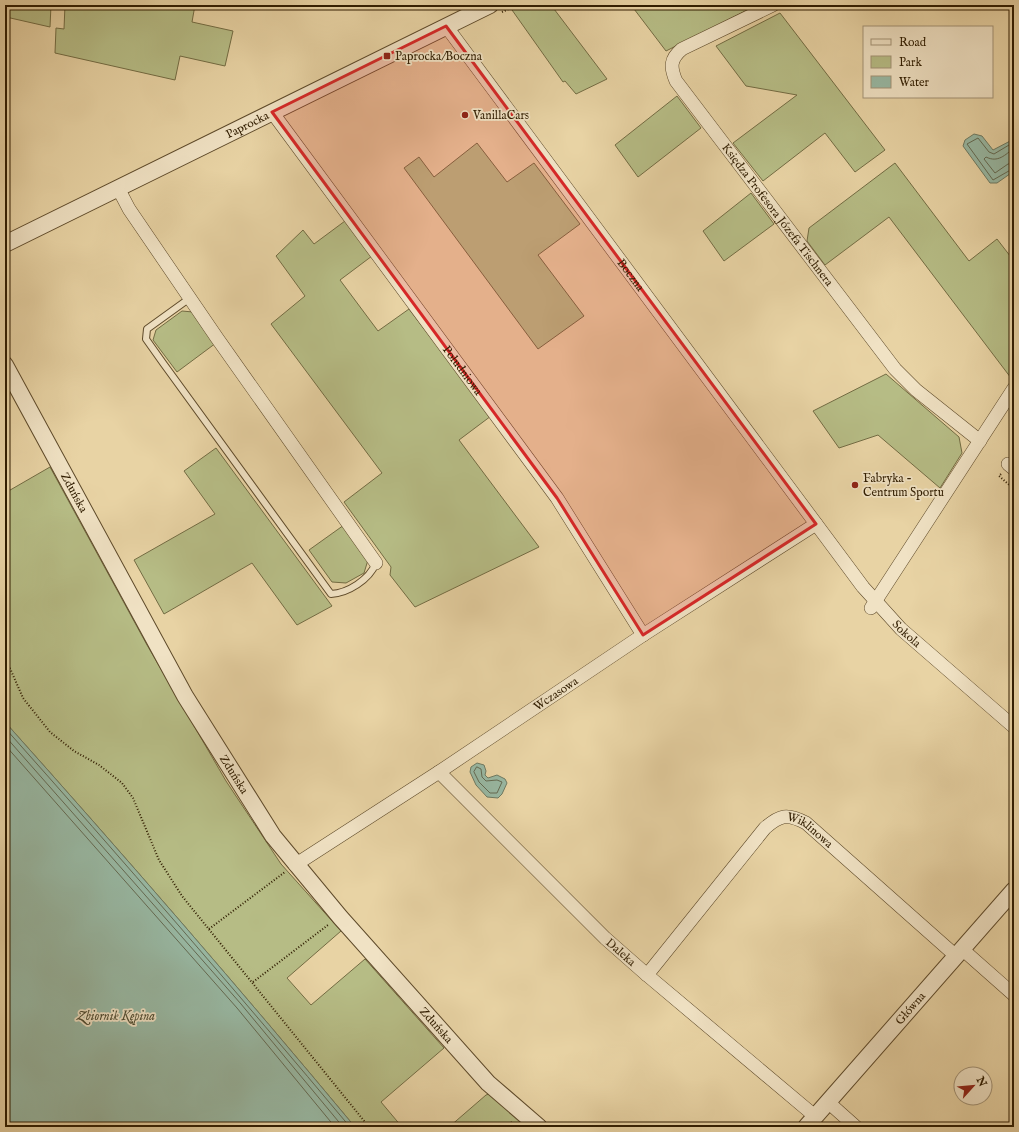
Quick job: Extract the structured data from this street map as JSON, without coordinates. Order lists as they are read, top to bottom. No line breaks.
{"streets":{"street":["Paprocka","Księdza Profesora Józefa Tischnera","Boczna","Południowa","Zduńska","Sokola","Wczasowa","Wiklinowa","Daleka","Główna"]},"crossings":[["Paprocka","Boczna"],["Paprocka","Południowa"],["Boczna","Sokola"],["Boczna","Wczasowa"],["Południowa","Wczasowa"],["Zduńska","Wczasowa"],["Sokola","Wczasowa"],["Wczasowa","Daleka"],["Wiklinowa","Daleka"],["Wiklinowa","Główna"],["Daleka","Główna"]],"water":["Zbiornik Kępina"],"places":{"transit":["Paprocka/Boczna"],"other":["VanillaCars","Fabryka - Centrum Sportu"]},"legend":["Road","Park","Water"],"north":"top right"}
